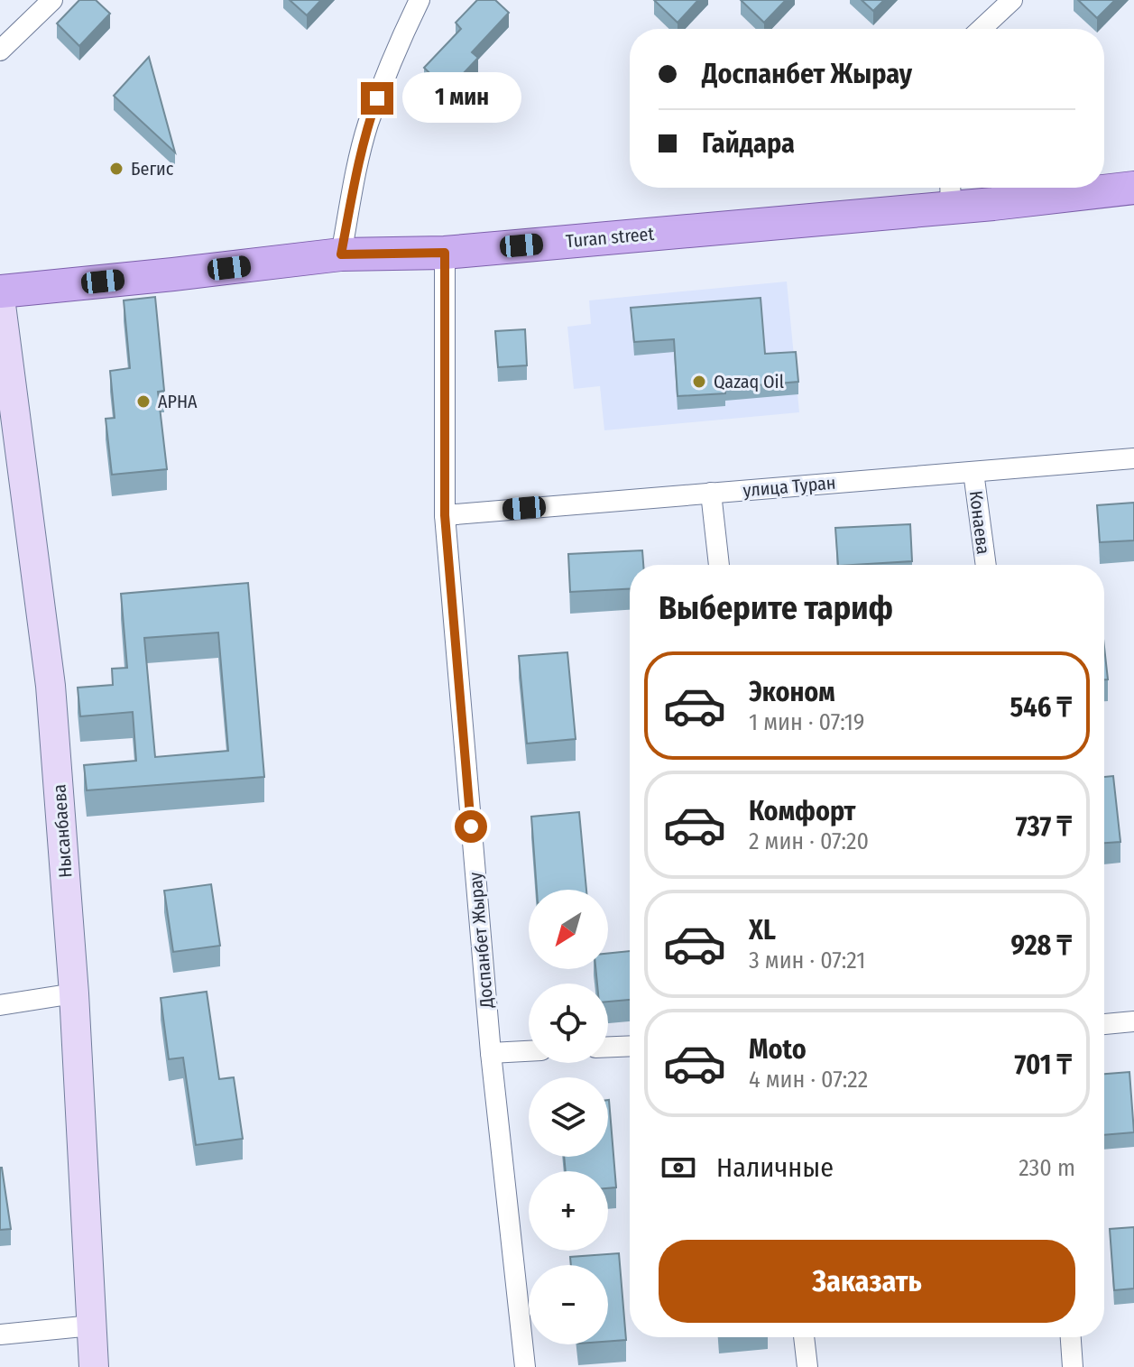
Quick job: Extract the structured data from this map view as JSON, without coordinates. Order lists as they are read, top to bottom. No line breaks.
{"streets":{"main road":["Turan street"],"street":["улица Туран","Конаева","Нысанбаева","Доспанбет Жырау"]},"crossings":[["Turan street","Доспанбет Жырау"],["улица Туран","Конаева"],["улица Туран","Доспанбет Жырау"]],"places":["Бегис","Qazaq Oil","АРНА"],"north":"bottom left","page":{"banner":["Доспанбет Жырау","Гайдара"],"bubble":"1 мин","heading":"Выберите тариф","list":[{"name":"Эконом","note":"1 мин · 07:19","value":"546 ₸"},{"name":"Комфорт","note":"2 мин · 07:20","value":"737 ₸"},{"name":"XL","note":"3 мин · 07:21","value":"928 ₸"},{"name":"Moto","note":"4 мин · 07:22","value":"701 ₸"}],"map_buttons":["+","−"],"pay":["Наличные","230 m"],"buttons":"Заказать"}}
